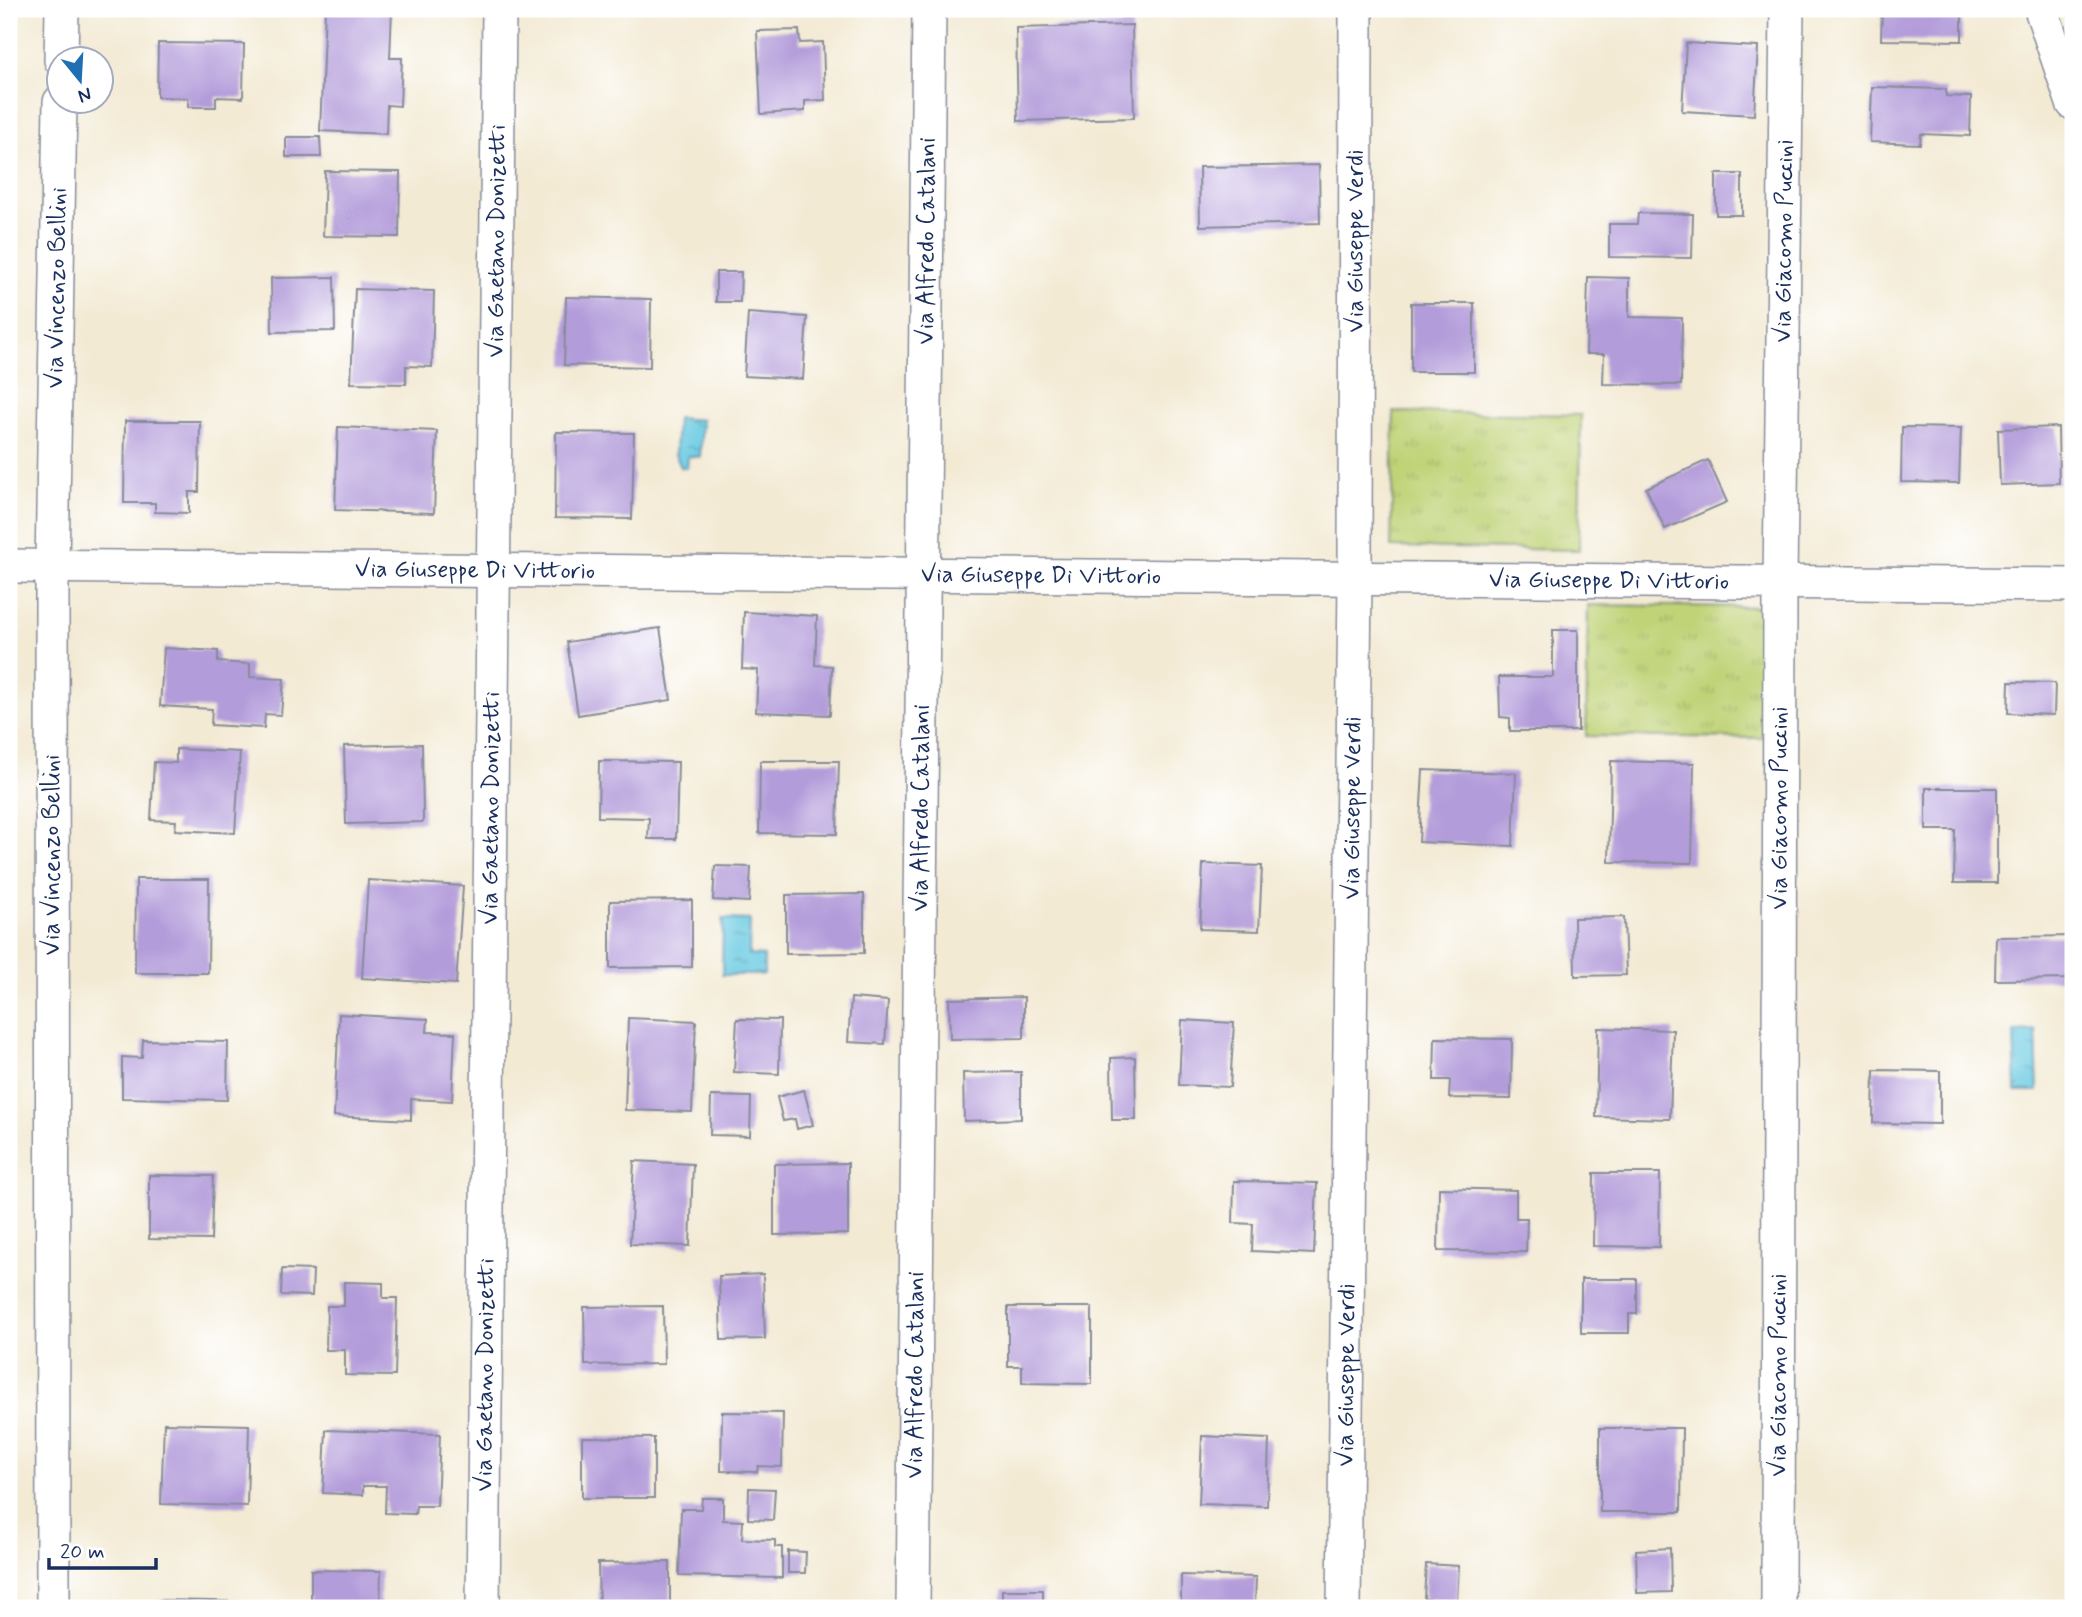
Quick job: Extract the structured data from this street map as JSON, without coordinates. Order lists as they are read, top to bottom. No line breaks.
{"streets":{"street":["Via Gaetano Donizetti","Via Alfredo Catalani","Via Giuseppe Verdi","Via Giacomo Puccini","Via Vincenzo Bellini","Via Giuseppe Di Vittorio"]},"crossings":[["Via Gaetano Donizetti","Via Giuseppe Di Vittorio"],["Via Alfredo Catalani","Via Giuseppe Di Vittorio"],["Via Giuseppe Verdi","Via Giuseppe Di Vittorio"],["Via Giacomo Puccini","Via Giuseppe Di Vittorio"],["Via Vincenzo Bellini","Via Giuseppe Di Vittorio"]],"scale_bar":"20 m","north":"bottom"}
